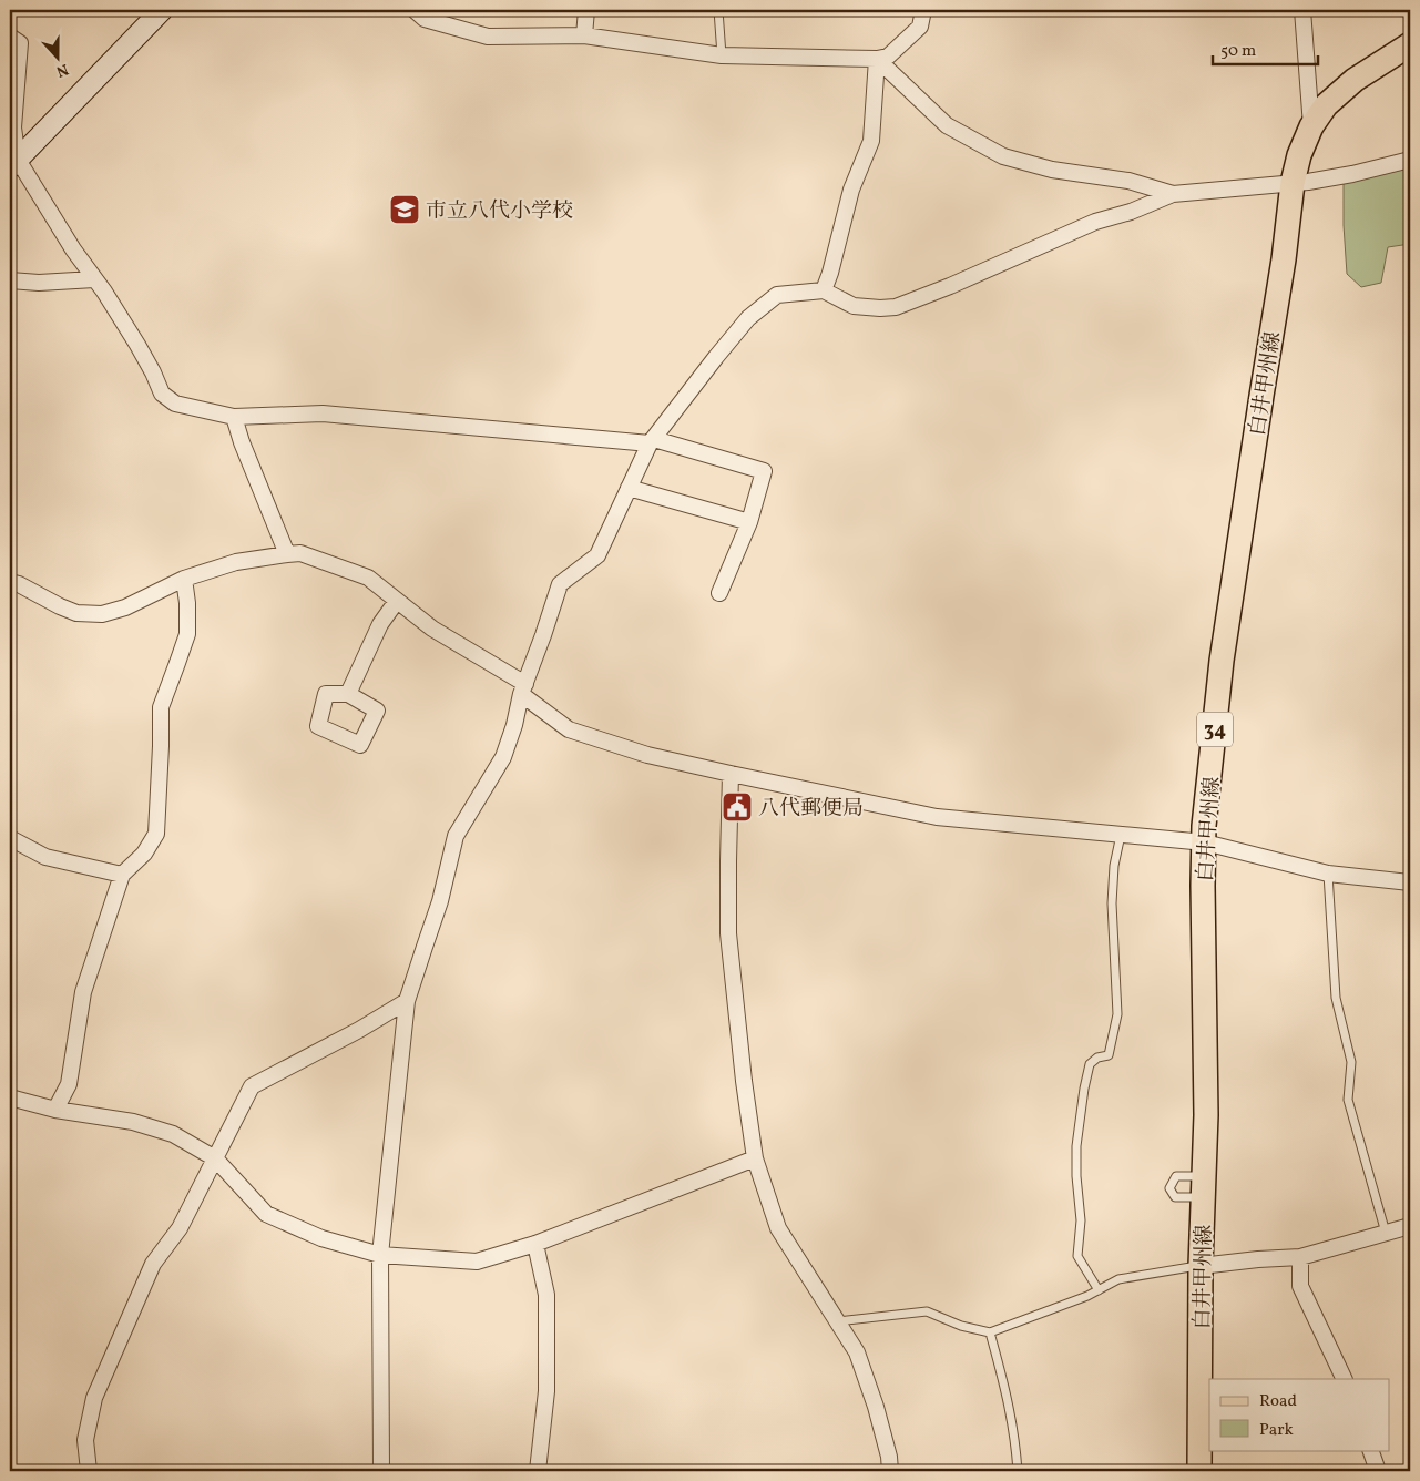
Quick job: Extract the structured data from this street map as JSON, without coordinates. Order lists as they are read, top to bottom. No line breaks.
{"streets":{"main road":["白井甲州線","34"]},"places":{"school or university":["市立八代小学校"],"public building":["八代郵便局"]},"legend":["Road","Park"],"scale_bar":"50 m","north":"bottom"}
